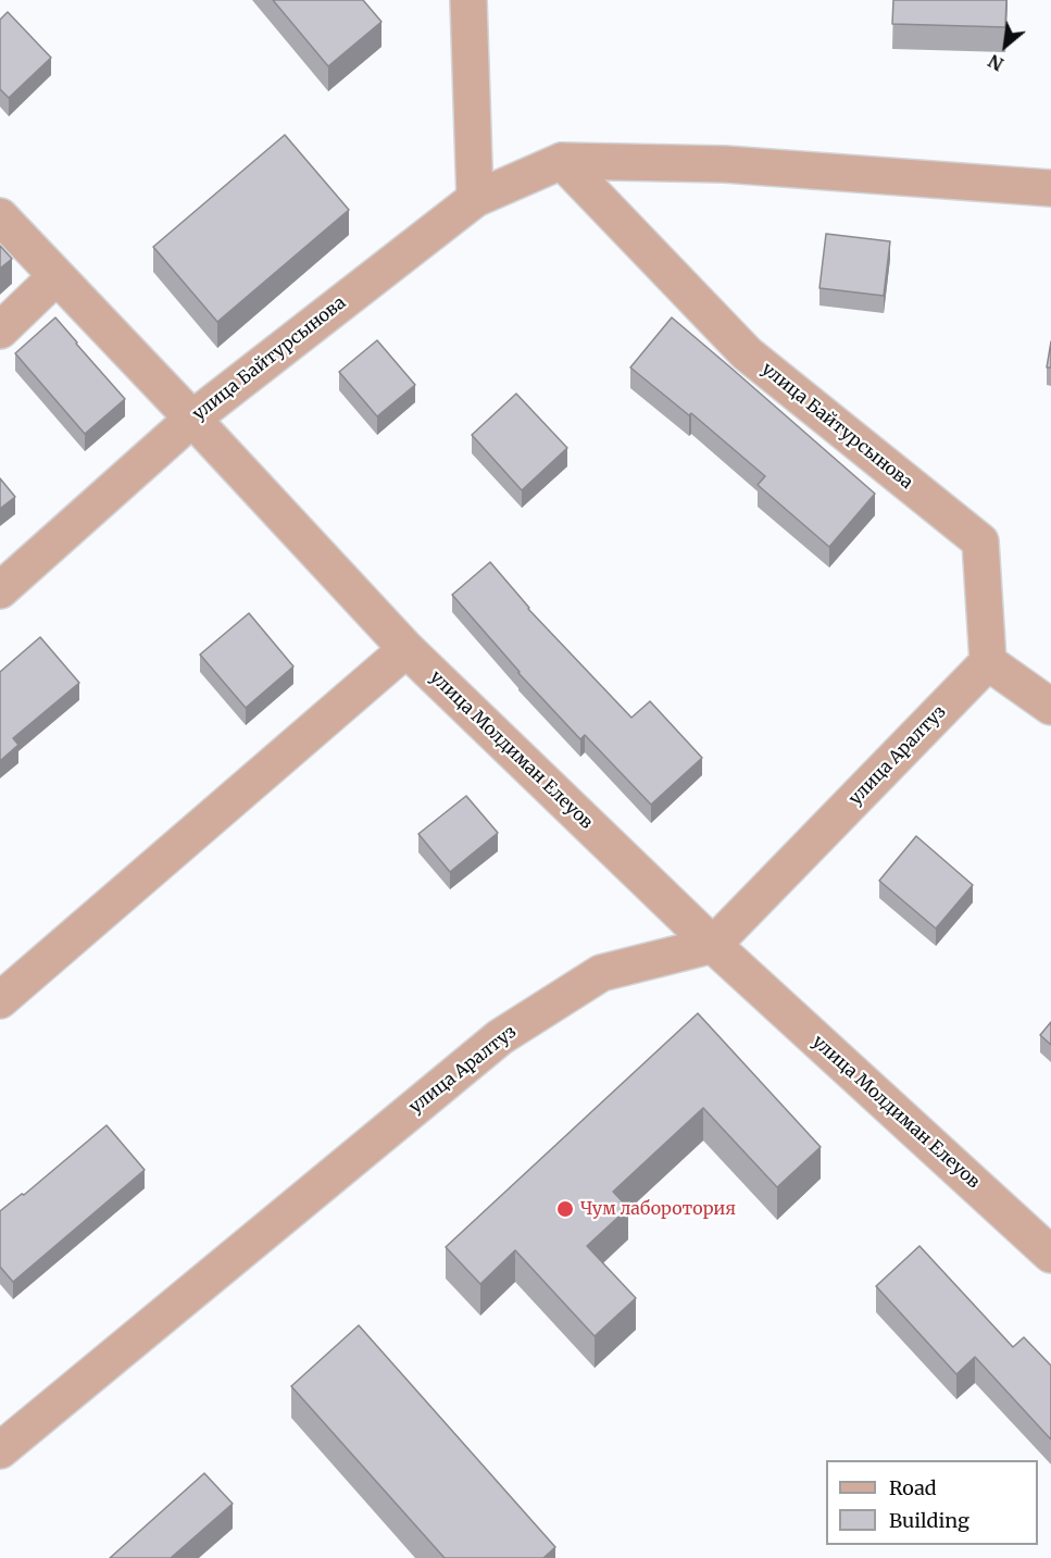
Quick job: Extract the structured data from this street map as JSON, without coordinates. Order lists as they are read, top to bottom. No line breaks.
{"streets":{"street":["улица Байтурсынова","улица Молдиман Елеуов","улица Аралтуз"]},"crossings":[["улица Байтурсынова","улица Молдиман Елеуов"],["улица Байтурсынова","улица Аралтуз"],["улица Молдиман Елеуов","улица Аралтуз"]],"places":["Чум лаборотория"],"legend":["Road","Building"],"north":"bottom left"}
